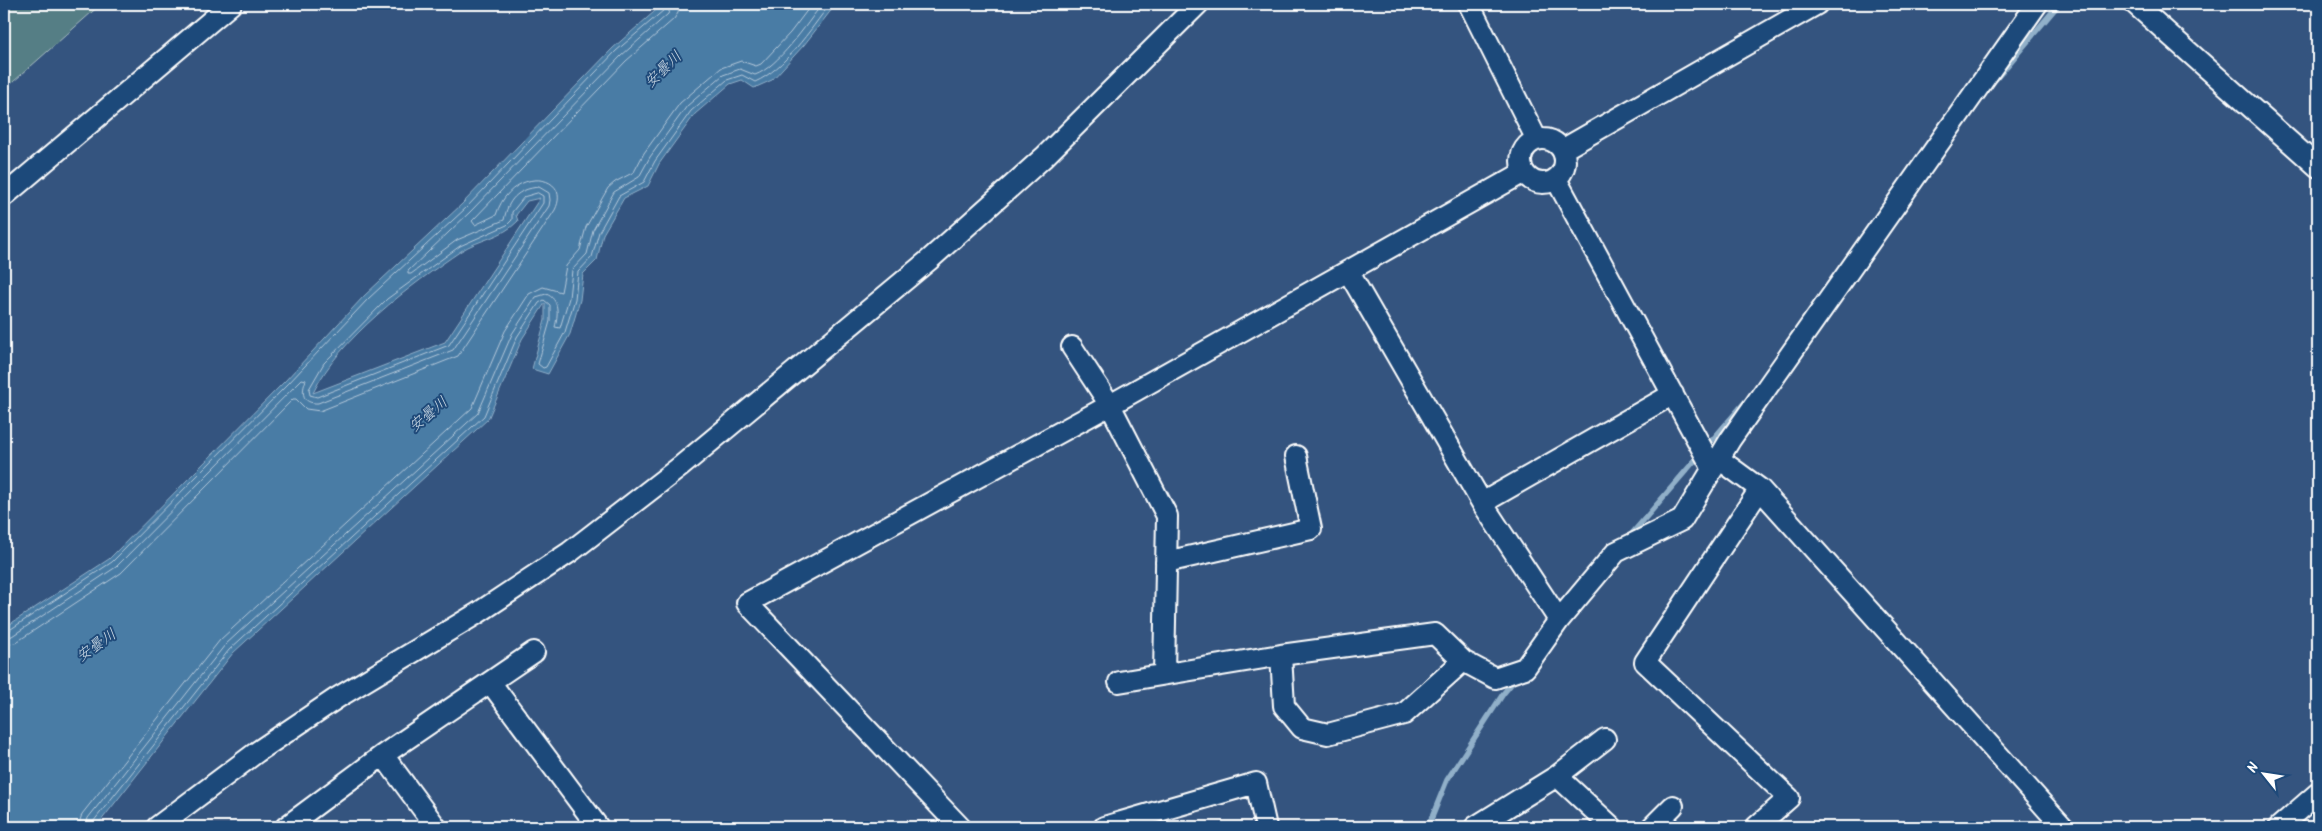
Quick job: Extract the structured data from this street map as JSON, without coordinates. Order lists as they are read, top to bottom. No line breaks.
{"water":["安曇川"],"north":"top left"}
